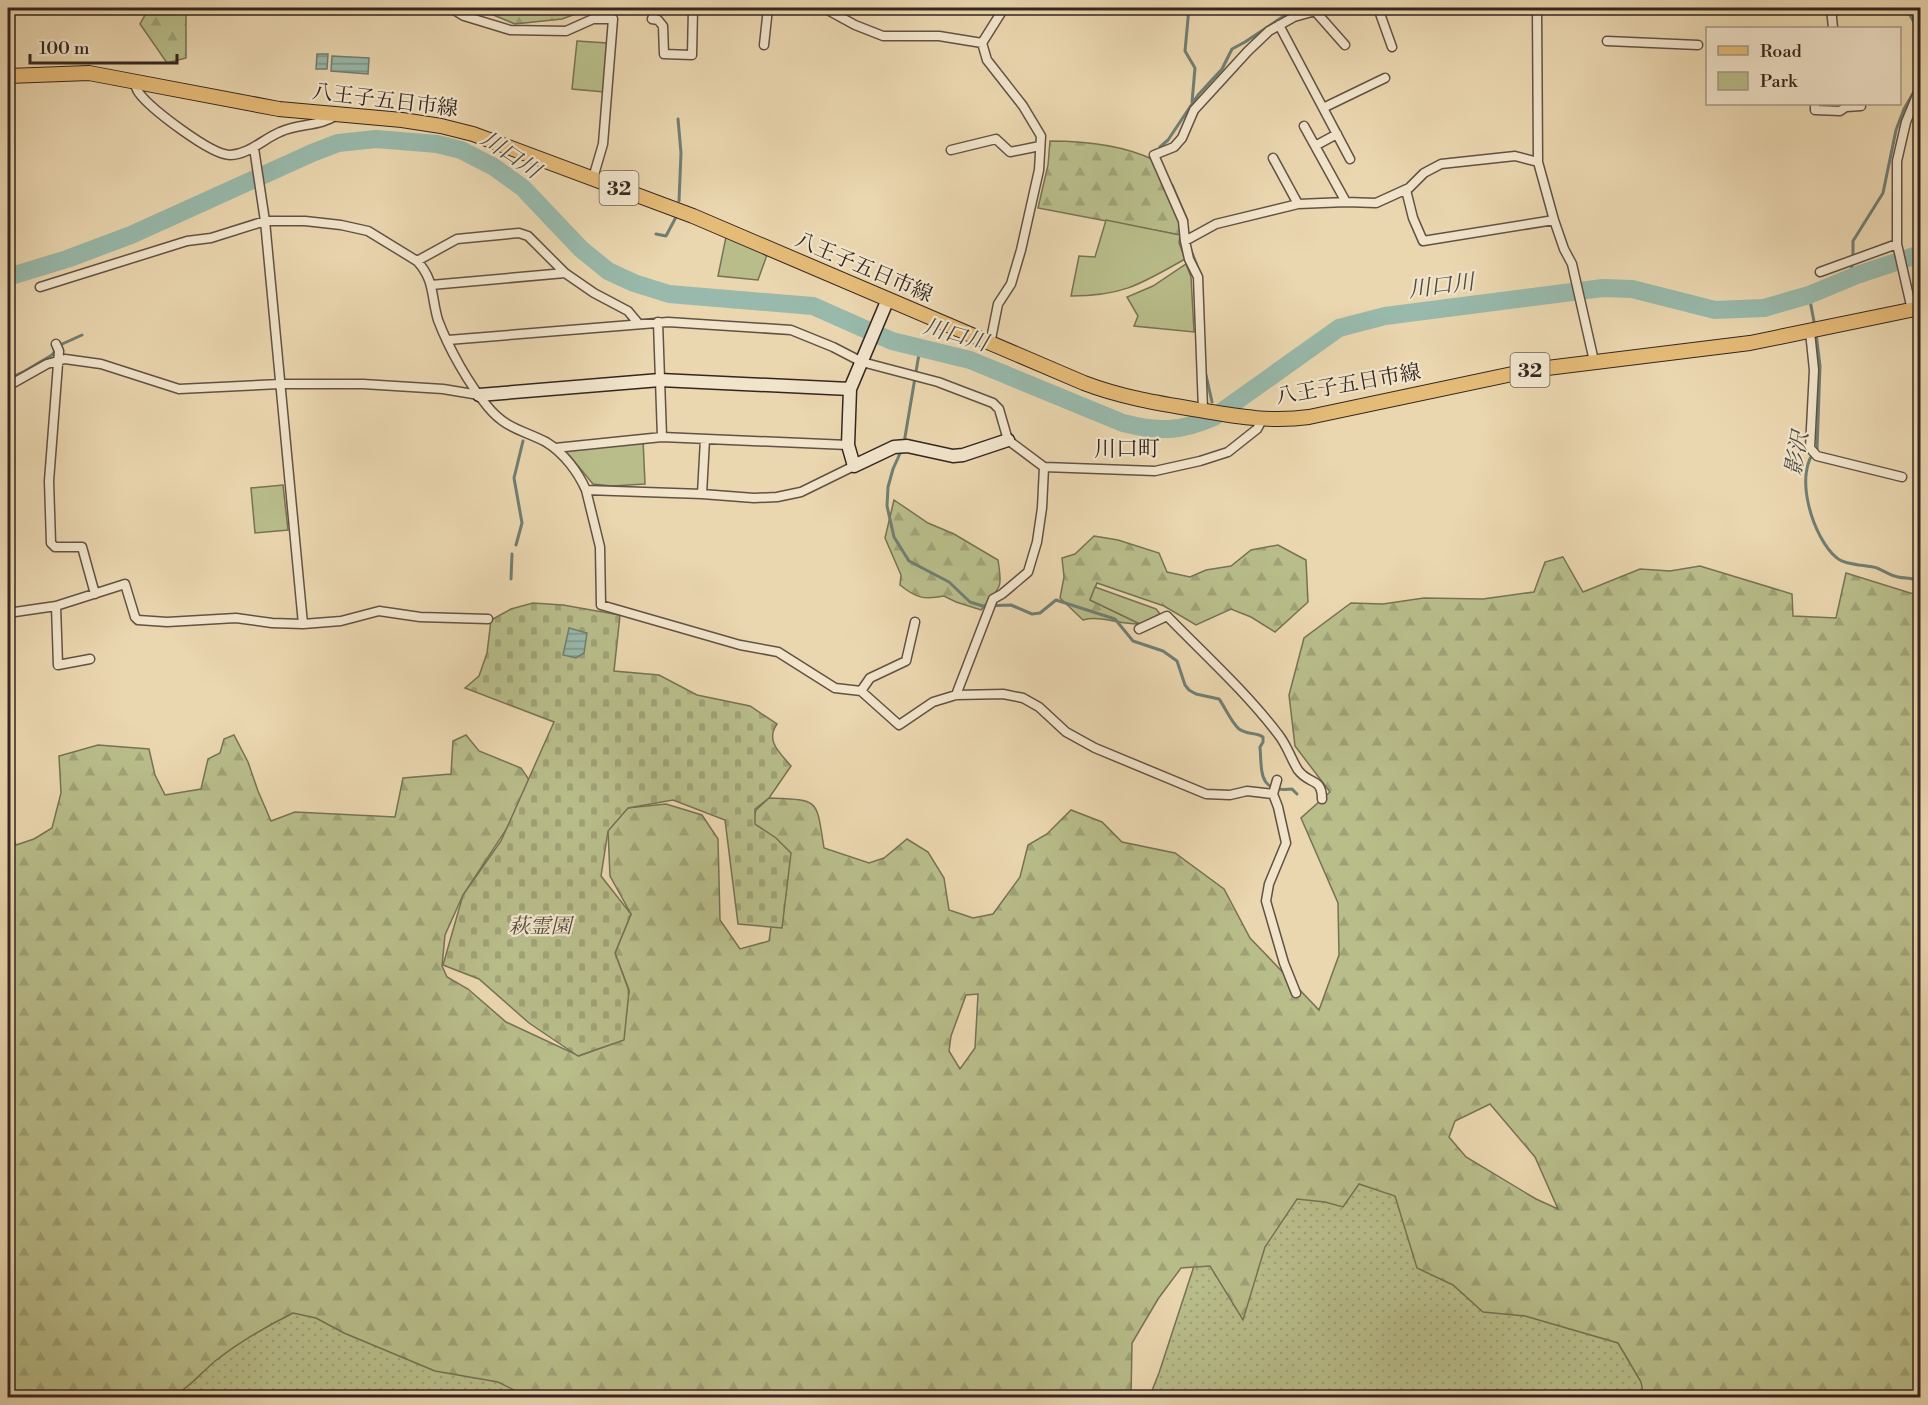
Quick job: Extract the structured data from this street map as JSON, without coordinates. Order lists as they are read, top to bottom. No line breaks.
{"streets":{"main road":["八王子五日市線","32"]},"districts":["川口町"],"water":["川口川","影沢"],"parks":["萩霊園"],"legend":["Road","Park"],"scale_bar":"100 m"}
